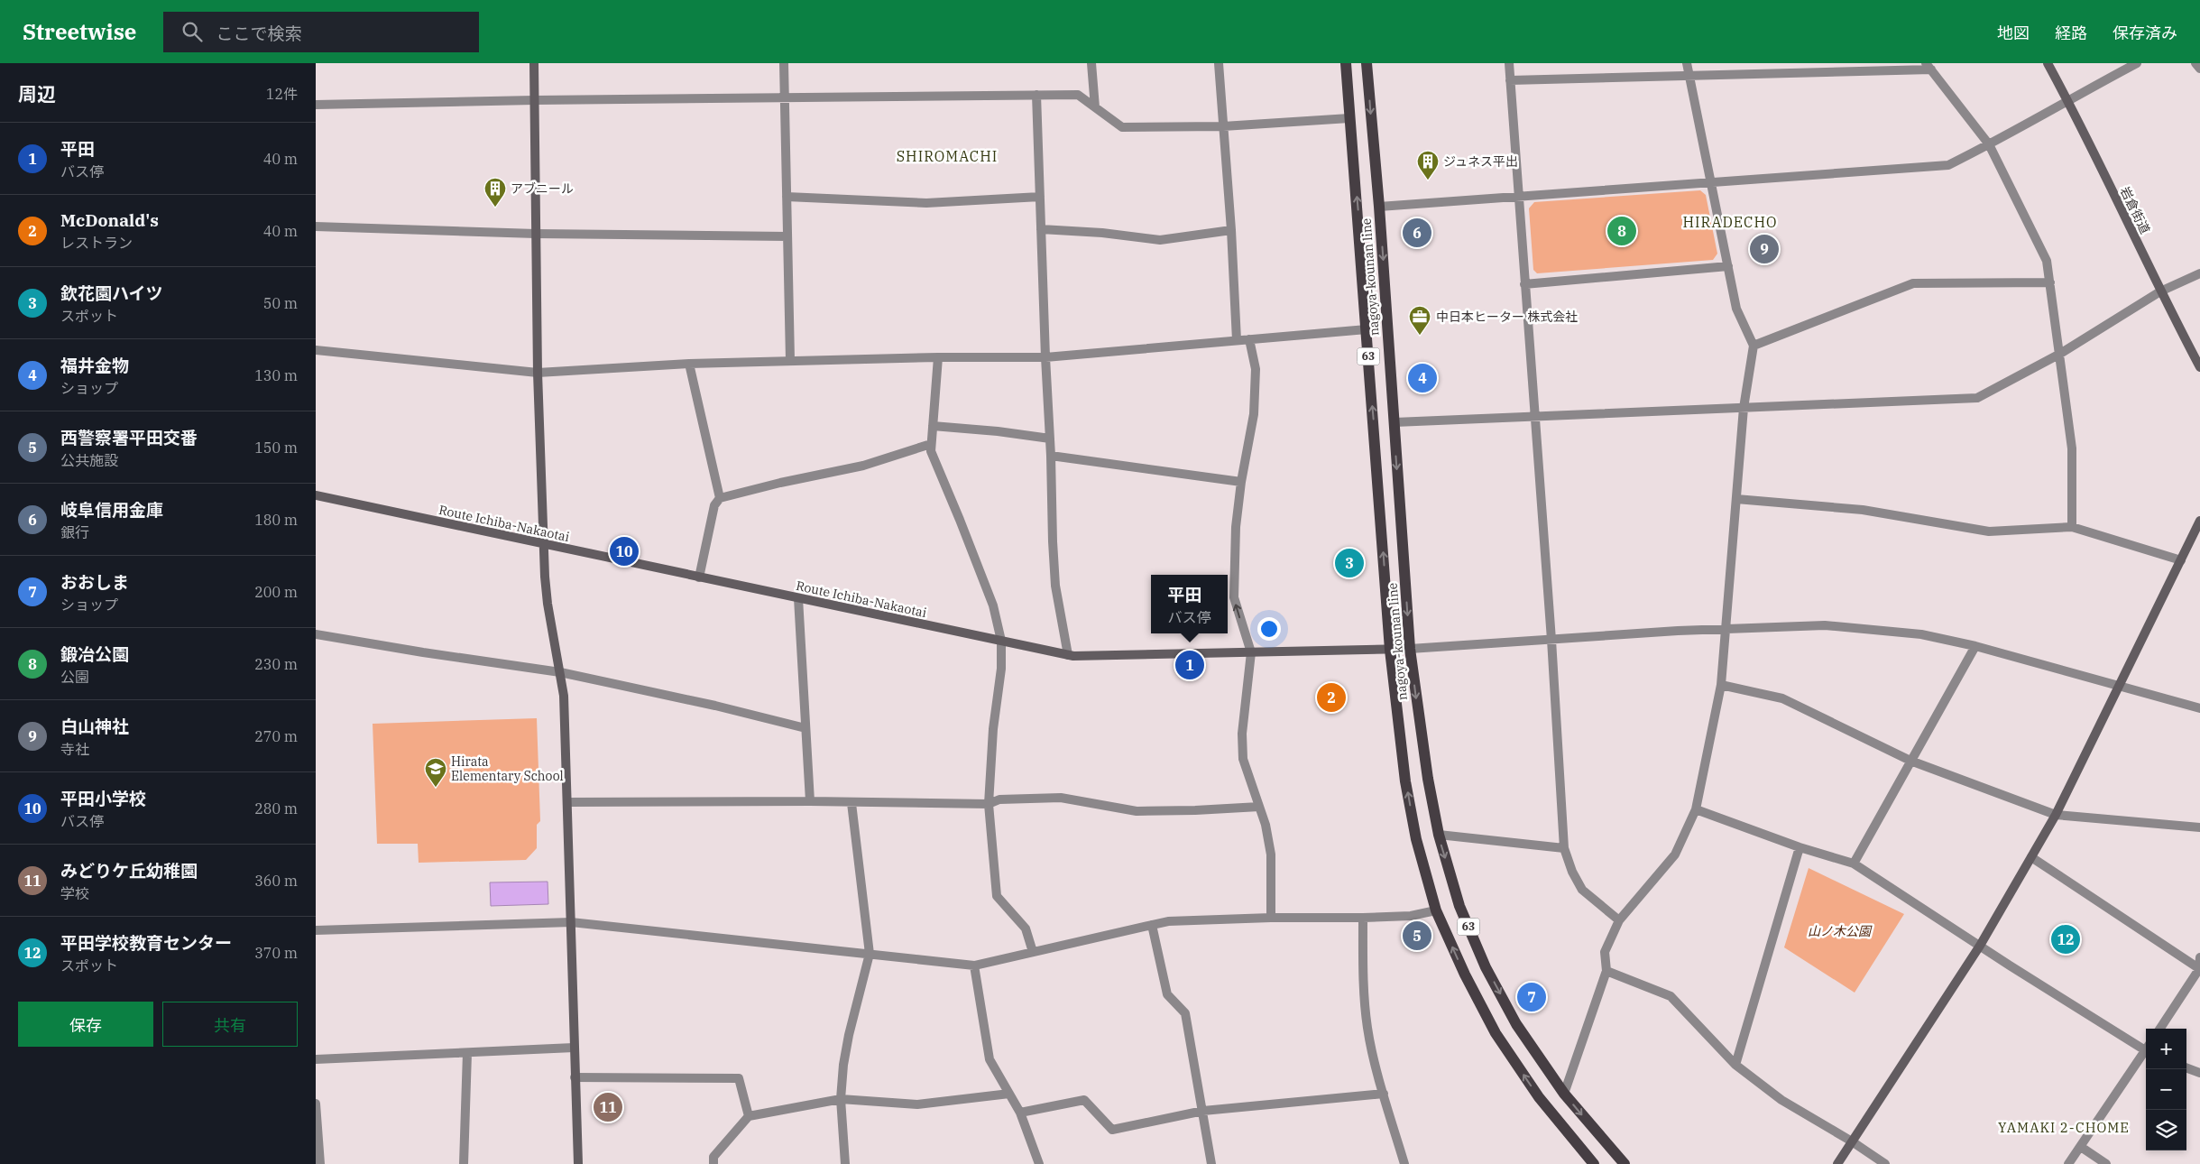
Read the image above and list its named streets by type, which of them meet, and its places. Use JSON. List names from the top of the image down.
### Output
{
  "streets": {
    "main road": ["nagoya-kounan line", "63"],
    "street": ["岩倉街道", "Route Ichiba-Nakaotai"]
  },
  "crossings": [
    ["nagoya-kounan line", "Route Ichiba-Nakaotai"]
  ],
  "districts": ["SHIROMACHI", "HIRADECHO", "YAMAKI 2-CHOME"],
  "parks": ["山ノ木公園"],
  "places": {
    "building": ["ジュネス平出", "アブニール"],
    "office": ["中日本ヒーター 株式会社"],
    "school or university": ["Hirata Elementary School"]
  },
  "page": {
    "header": "Streetwise",
    "search": "ここで検索",
    "nav": ["地図", "経路", "保存済み"],
    "heading": ["周辺", "12件"],
    "list": [
      {
        "mark": "1",
        "name": "平田",
        "note": "バス停",
        "value": "40 m"
      },
      {
        "mark": "2",
        "name": "McDonald's",
        "note": "レストラン",
        "value": "40 m"
      },
      {
        "mark": "3",
        "name": "欽花園ハイツ",
        "note": "スポット",
        "value": "50 m"
      },
      {
        "mark": "4",
        "name": "福井金物",
        "note": "ショップ",
        "value": "130 m"
      },
      {
        "mark": "5",
        "name": "西警察署平田交番",
        "note": "公共施設",
        "value": "150 m"
      },
      {
        "mark": "6",
        "name": "岐阜信用金庫",
        "note": "銀行",
        "value": "180 m"
      },
      {
        "mark": "7",
        "name": "おおしま",
        "note": "ショップ",
        "value": "200 m"
      },
      {
        "mark": "8",
        "name": "鍛冶公園",
        "note": "公園",
        "value": "230 m"
      },
      {
        "mark": "9",
        "name": "白山神社",
        "note": "寺社",
        "value": "270 m"
      },
      {
        "mark": "10",
        "name": "平田小学校",
        "note": "バス停",
        "value": "280 m"
      },
      {
        "mark": "11",
        "name": "みどりケ丘幼稚園",
        "note": "学校",
        "value": "360 m"
      },
      {
        "mark": "12",
        "name": "平田学校教育センター",
        "note": "スポット",
        "value": "370 m"
      }
    ],
    "pins": [
      "8",
      "6",
      "9",
      "4",
      "10",
      "3",
      "1",
      "2",
      "5",
      "12",
      "7",
      "11"
    ],
    "popup": ["平田", "バス停"],
    "buttons": ["保存", "共有"],
    "map_buttons": ["+", "−"]
  }
}
